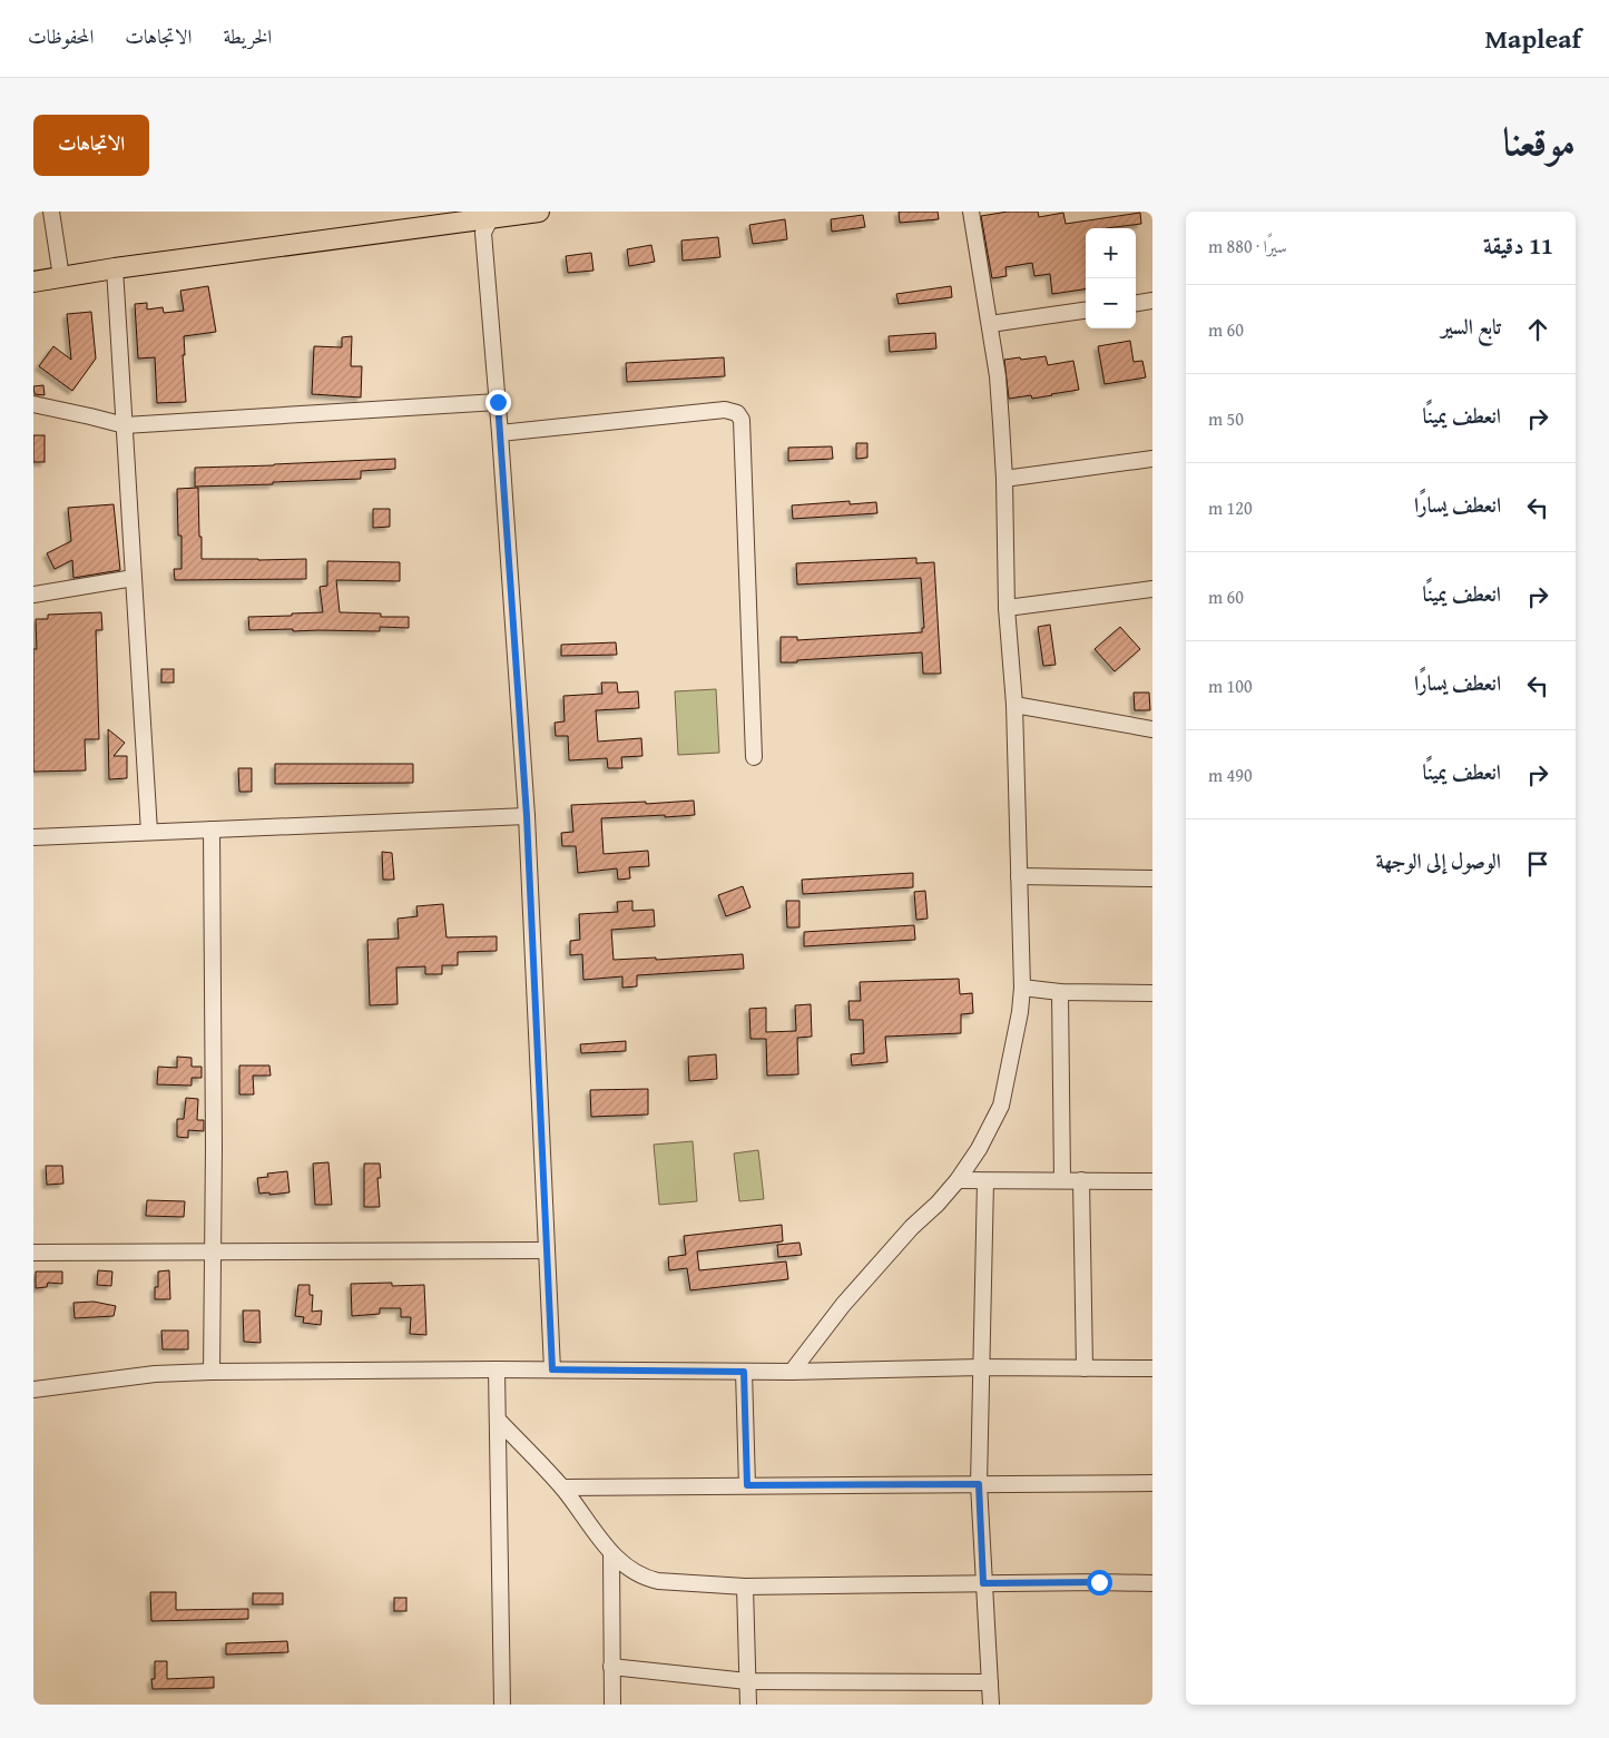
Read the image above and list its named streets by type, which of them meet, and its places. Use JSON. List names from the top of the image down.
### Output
{
  "page": {
    "header": "Mapleaf",
    "nav": ["الخريطة", "الاتجاهات", "المحفوظات"],
    "title": "موقعنا",
    "buttons": "الاتجاهات",
    "heading": ["11 دقيقة", "سيرًا · 880 m"],
    "map_buttons": ["+", "−"],
    "list": [
      ["تابع السير", "60 m"],
      ["انعطف يمينًا", "50 m"],
      ["انعطف يسارًا", "120 m"],
      ["انعطف يمينًا", "60 m"],
      ["انعطف يسارًا", "100 m"],
      ["انعطف يمينًا", "490 m"],
      "الوصول إلى الوجهة"
    ]
  }
}
